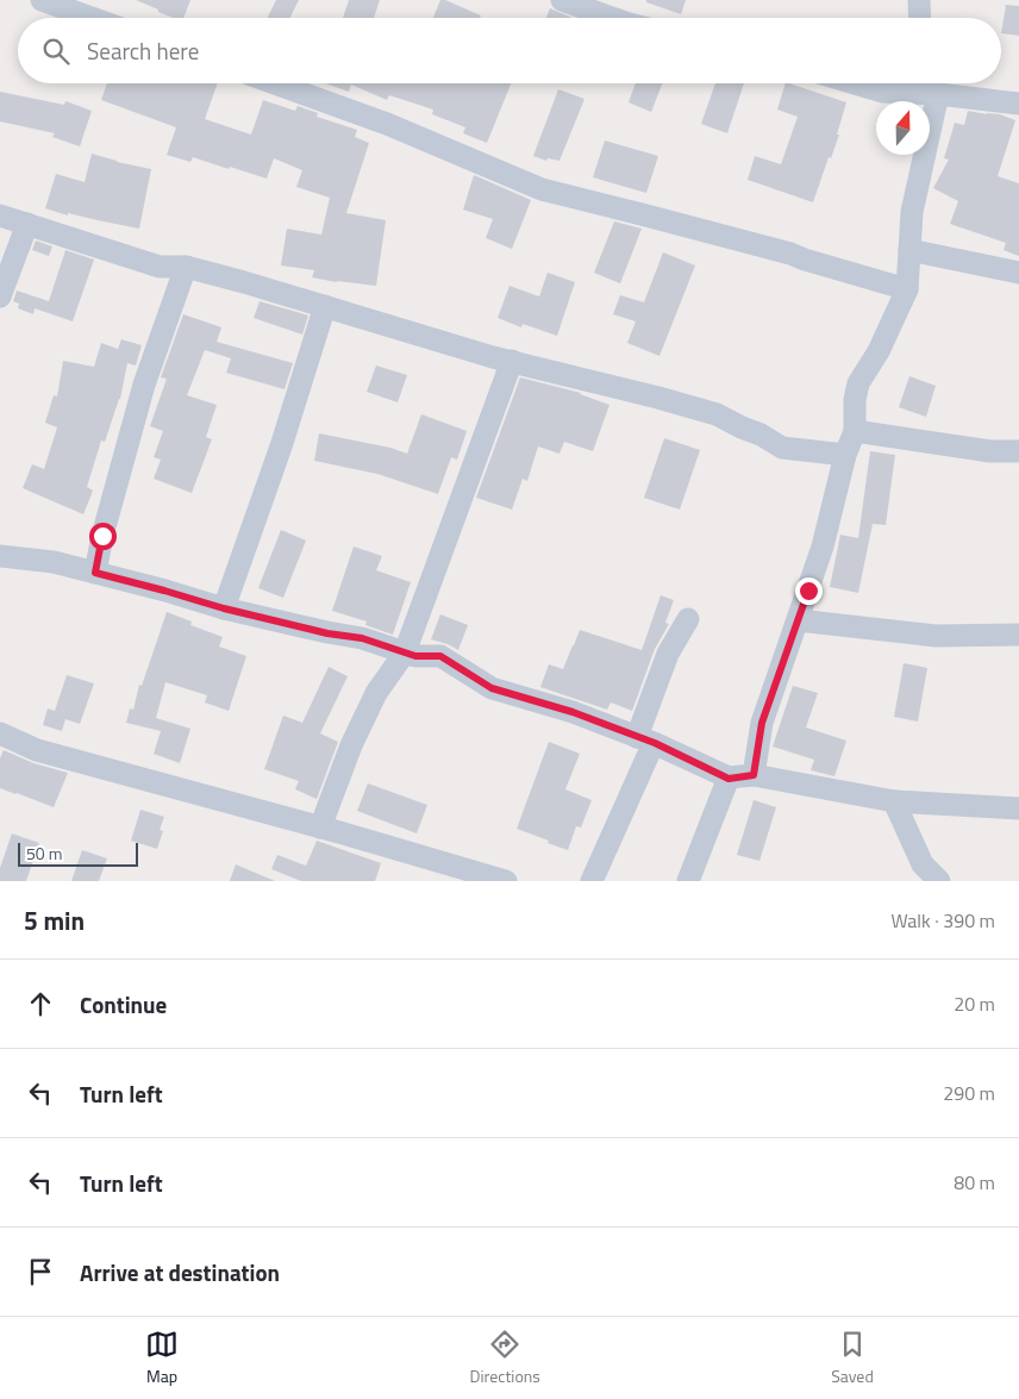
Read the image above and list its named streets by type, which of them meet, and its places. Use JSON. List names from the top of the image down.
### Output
{
  "scale_bar": "50 m",
  "north": "top",
  "page": {
    "search": "Search here",
    "scale": "50 m",
    "heading": ["5 min", "Walk · 390 m"],
    "list": [
      ["Continue", "20 m"],
      ["Turn left", "290 m"],
      ["Turn left", "80 m"],
      "Arrive at destination"
    ],
    "nav": ["Map", "Directions", "Saved"]
  }
}
